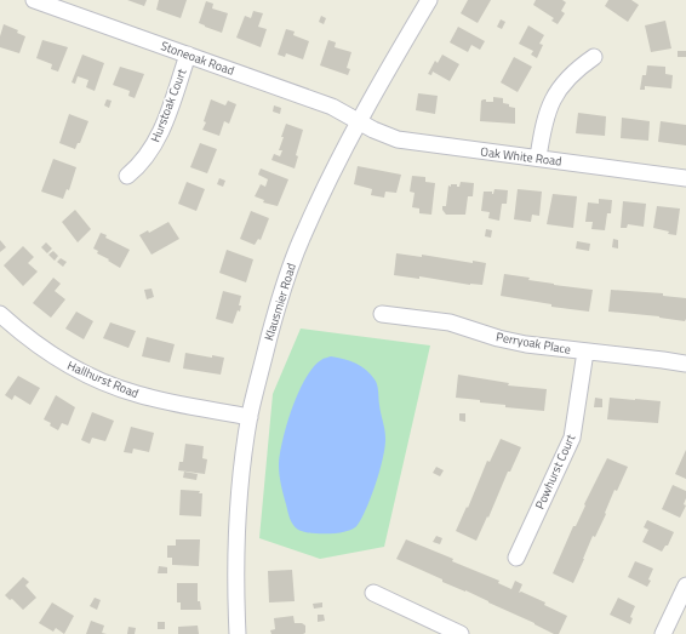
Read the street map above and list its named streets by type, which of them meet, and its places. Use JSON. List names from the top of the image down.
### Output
{
  "streets": {
    "street": [
      "Stoneoak Road",
      "Hurstoak Court",
      "Oak White Road",
      "Klausmier Road",
      "Perryoak Place",
      "Hallhurst Road",
      "Powhurst Court"
    ]
  },
  "crossings": [
    ["Stoneoak Road", "Hurstoak Court"],
    ["Stoneoak Road", "Oak White Road"],
    ["Stoneoak Road", "Klausmier Road"],
    ["Oak White Road", "Klausmier Road"],
    ["Klausmier Road", "Hallhurst Road"],
    ["Perryoak Place", "Powhurst Court"]
  ]
}
